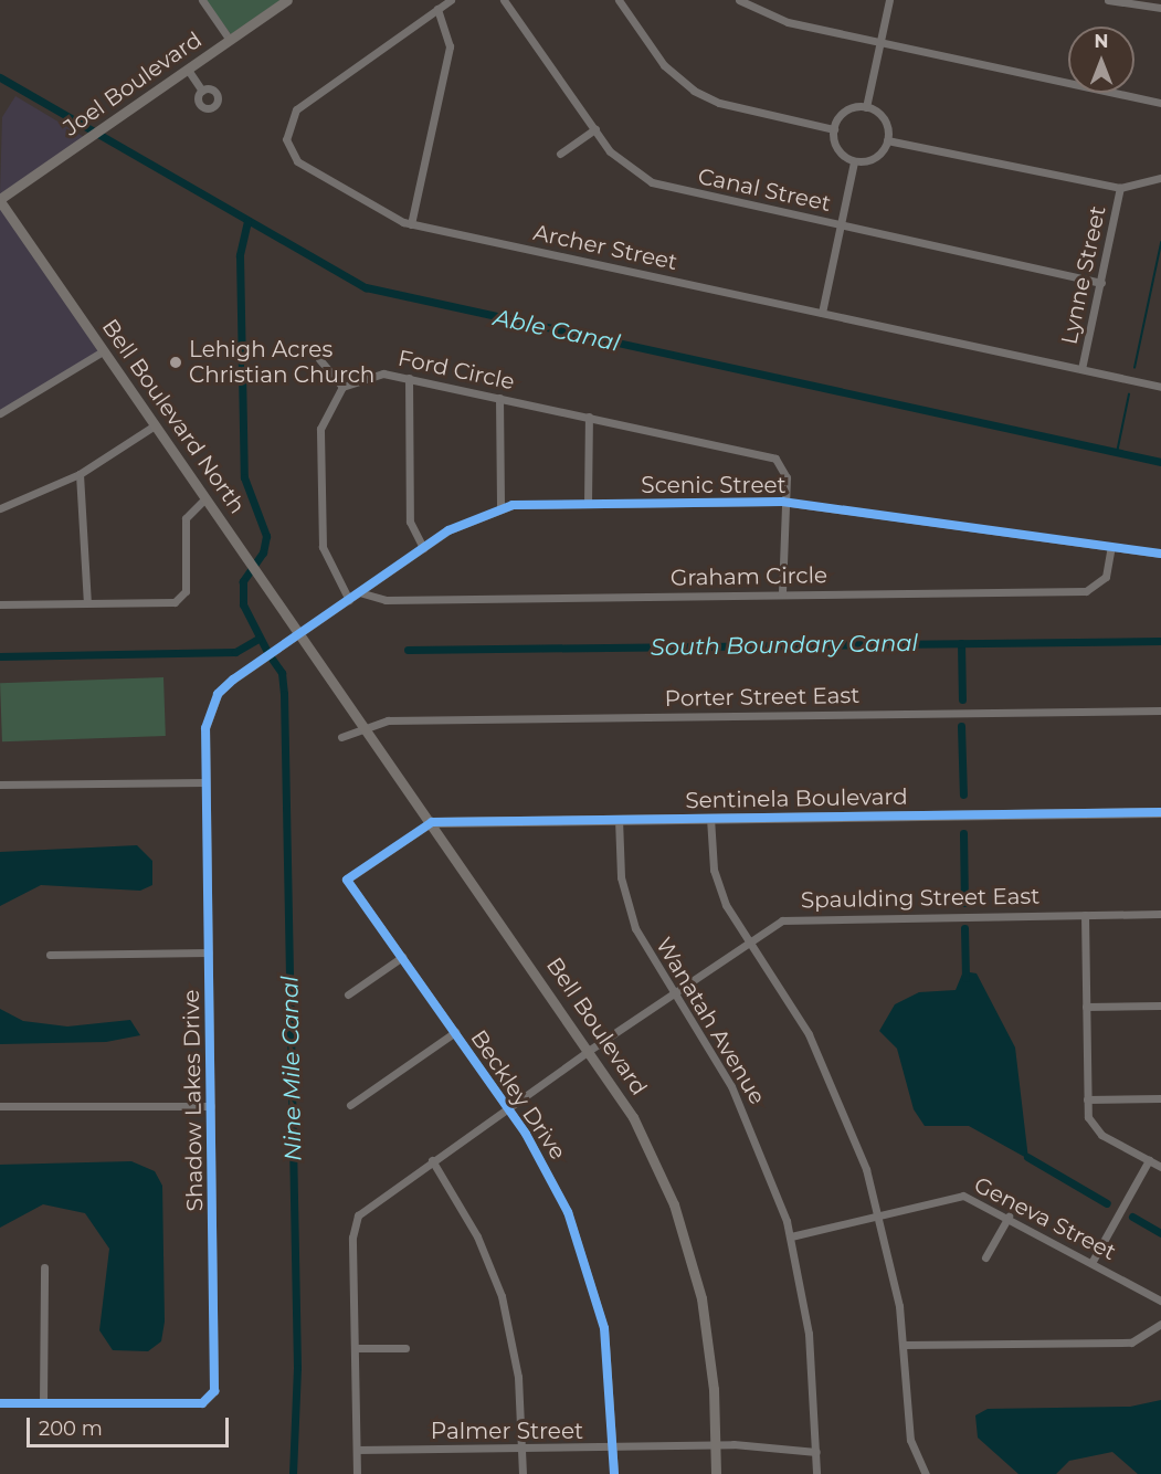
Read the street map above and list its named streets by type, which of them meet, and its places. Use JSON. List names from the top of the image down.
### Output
{
  "streets": {
    "street": [
      "Joel Boulevard",
      "Canal Street",
      "Archer Street",
      "Lynne Street",
      "Ford Circle",
      "Bell Boulevard North",
      "Scenic Street",
      "Graham Circle",
      "Porter Street East",
      "Sentinela Boulevard",
      "Spaulding Street East",
      "Wanatah Avenue",
      "Bell Boulevard",
      "Beckley Drive",
      "Shadow Lakes Drive",
      "Geneva Street",
      "Palmer Street"
    ]
  },
  "crossings": [
    ["Joel Boulevard", "Bell Boulevard North"],
    ["Canal Street", "Lynne Street"],
    ["Archer Street", "Lynne Street"],
    ["Ford Circle", "Scenic Street"],
    ["Bell Boulevard North", "Scenic Street"],
    ["Bell Boulevard North", "Bell Boulevard"],
    ["Bell Boulevard North", "Shadow Lakes Drive"],
    ["Scenic Street", "Graham Circle"],
    ["Scenic Street", "Shadow Lakes Drive"],
    ["Porter Street East", "Bell Boulevard"],
    ["Sentinela Boulevard", "Wanatah Avenue"],
    ["Sentinela Boulevard", "Bell Boulevard"],
    ["Sentinela Boulevard", "Beckley Drive"],
    ["Spaulding Street East", "Wanatah Avenue"],
    ["Spaulding Street East", "Bell Boulevard"],
    ["Spaulding Street East", "Beckley Drive"],
    ["Spaulding Street East", "Palmer Street"],
    ["Wanatah Avenue", "Geneva Street"],
    ["Wanatah Avenue", "Palmer Street"],
    ["Bell Boulevard", "Beckley Drive"],
    ["Bell Boulevard", "Palmer Street"],
    ["Beckley Drive", "Palmer Street"]
  ],
  "water": ["Able Canal", "South Boundary Canal", "Nine Mile Canal"],
  "places": ["Lehigh Acres Christian Church"],
  "scale_bar": "200 m",
  "north": "top"
}
